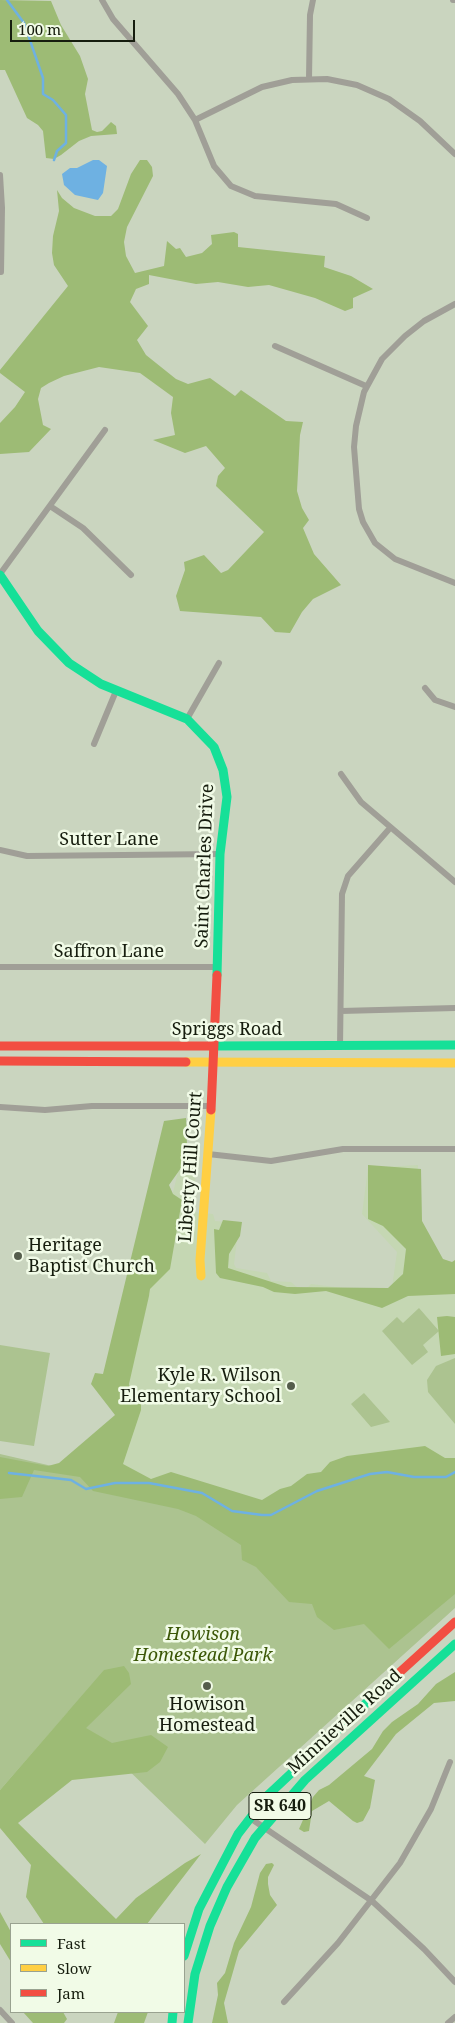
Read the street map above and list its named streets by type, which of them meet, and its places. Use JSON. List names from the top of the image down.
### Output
{
  "streets": {
    "main road": [
      "Saint Charles Drive",
      "Spriggs Road",
      "Liberty Hill Court",
      "Minnieville Road",
      "SR 640"
    ],
    "street": ["Sutter Lane", "Saffron Lane"]
  },
  "crossings": [
    ["Sutter Lane", "Saint Charles Drive"],
    ["Saint Charles Drive", "Saffron Lane"],
    ["Saint Charles Drive", "Spriggs Road"],
    ["Saint Charles Drive", "Liberty Hill Court"],
    ["Spriggs Road", "Liberty Hill Court"]
  ],
  "parks": ["Howison Homestead Park"],
  "places": ["Heritage Baptist Church", "Kyle R. Wilson Elementary School", "Howison Homestead"],
  "legend": ["Fast", "Slow", "Jam"],
  "scale_bar": "100 m"
}
